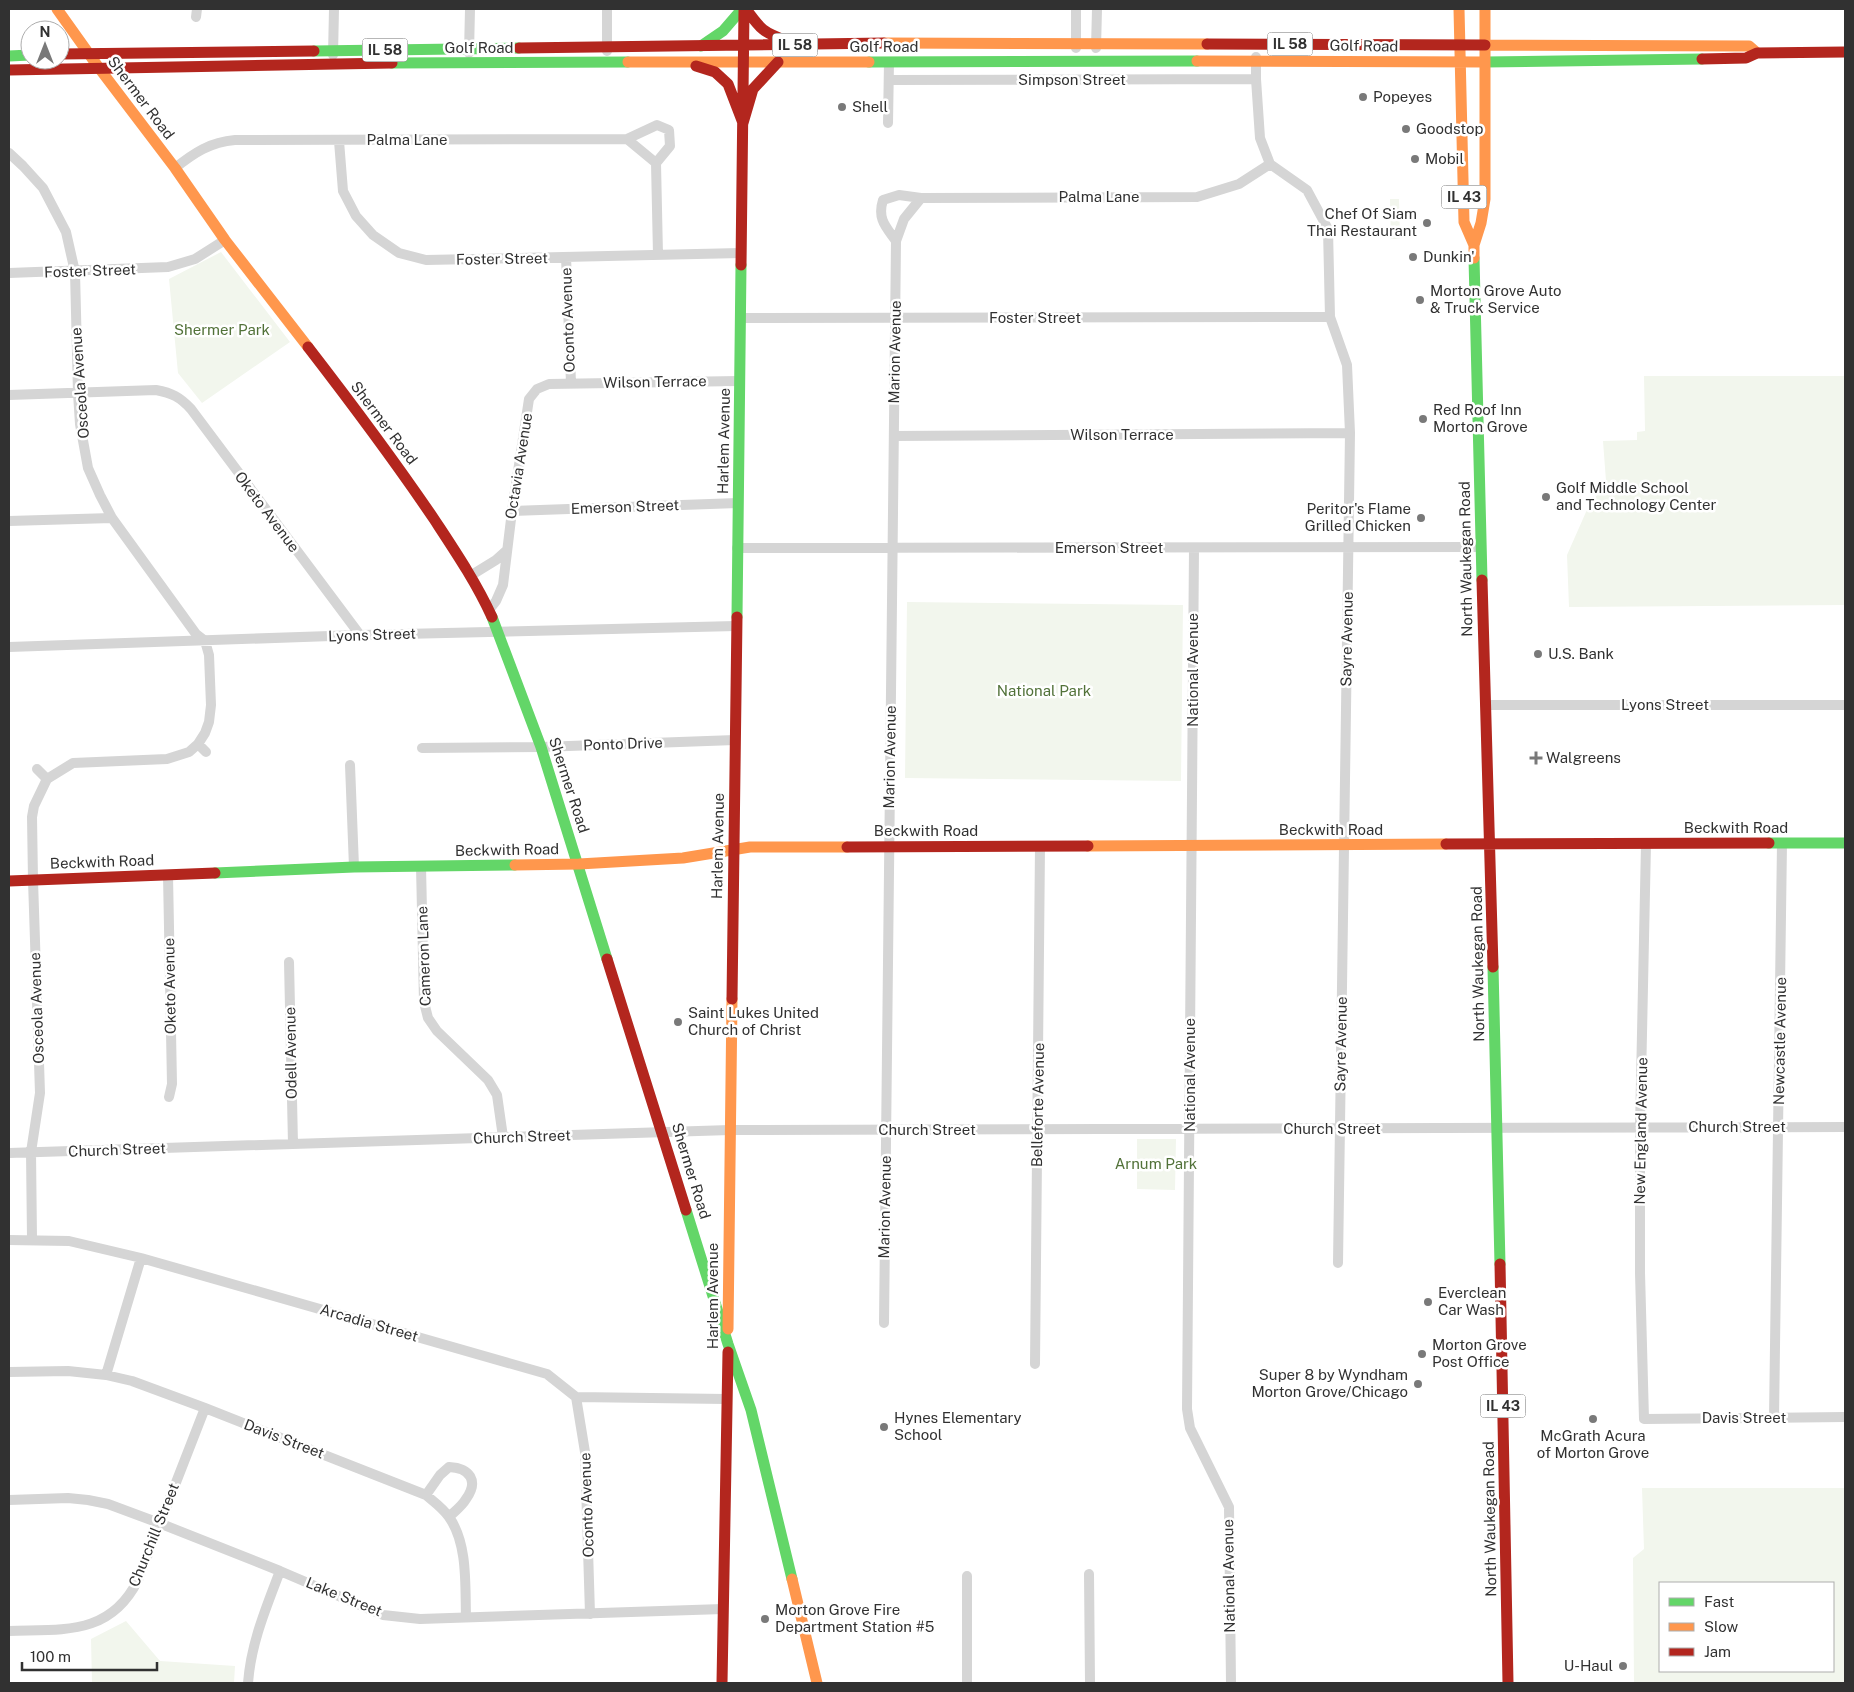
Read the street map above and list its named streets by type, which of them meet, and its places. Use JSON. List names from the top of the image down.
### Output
{
  "streets": {
    "main road": [
      "IL 58",
      "Golf Road",
      "Shermer Road",
      "IL 43",
      "Harlem Avenue",
      "North Waukegan Road",
      "Beckwith Road"
    ],
    "street": [
      "Simpson Street",
      "Palma Lane",
      "Foster Street",
      "Oconto Avenue",
      "Marion Avenue",
      "Wilson Terrace",
      "Osceola Avenue",
      "Octavia Avenue",
      "Emerson Street",
      "Oketo Avenue",
      "Lyons Street",
      "Sayre Avenue",
      "National Avenue",
      "Ponto Drive",
      "Cameron Lane",
      "Newcastle Avenue",
      "Odell Avenue",
      "Belleforte Avenue",
      "Church Street",
      "New England Avenue",
      "Arcadia Street",
      "Davis Street",
      "Churchill Street",
      "Lake Street"
    ]
  },
  "crossings": [
    ["Golf Road", "Shermer Road"],
    ["Golf Road", "IL 43"],
    ["Golf Road", "Harlem Avenue"],
    ["Golf Road", "North Waukegan Road"],
    ["Shermer Road", "Palma Lane"],
    ["Shermer Road", "Foster Street"],
    ["Shermer Road", "Harlem Avenue"],
    ["Shermer Road", "Octavia Avenue"],
    ["Shermer Road", "Lyons Street"],
    ["Shermer Road", "Ponto Drive"],
    ["Shermer Road", "Beckwith Road"],
    ["Shermer Road", "Church Street"],
    ["Palma Lane", "Foster Street"],
    ["Palma Lane", "Marion Avenue"],
    ["Palma Lane", "Sayre Avenue"],
    ["IL 43", "North Waukegan Road"],
    ["Foster Street", "Oconto Avenue"],
    ["Foster Street", "Marion Avenue"],
    ["Foster Street", "Osceola Avenue"],
    ["Foster Street", "Harlem Avenue"],
    ["Foster Street", "Sayre Avenue"],
    ["Oconto Avenue", "Wilson Terrace"],
    ["Oconto Avenue", "Octavia Avenue"],
    ["Oconto Avenue", "Arcadia Street"],
    ["Oconto Avenue", "Lake Street"],
    ["Marion Avenue", "Wilson Terrace"],
    ["Marion Avenue", "Emerson Street"],
    ["Marion Avenue", "Beckwith Road"],
    ["Marion Avenue", "Church Street"],
    ["Wilson Terrace", "Harlem Avenue"],
    ["Wilson Terrace", "Octavia Avenue"],
    ["Wilson Terrace", "Sayre Avenue"],
    ["Osceola Avenue", "Oketo Avenue"],
    ["Osceola Avenue", "Lyons Street"],
    ["Osceola Avenue", "Beckwith Road"],
    ["Osceola Avenue", "Church Street"],
    ["Osceola Avenue", "Arcadia Street"],
    ["Harlem Avenue", "Emerson Street"],
    ["Harlem Avenue", "Lyons Street"],
    ["Harlem Avenue", "Ponto Drive"],
    ["Harlem Avenue", "Beckwith Road"],
    ["Harlem Avenue", "Church Street"],
    ["Harlem Avenue", "Lake Street"],
    ["Octavia Avenue", "Emerson Street"],
    ["Emerson Street", "North Waukegan Road"],
    ["Emerson Street", "Sayre Avenue"],
    ["Emerson Street", "National Avenue"],
    ["Oketo Avenue", "Lyons Street"],
    ["Oketo Avenue", "Beckwith Road"],
    ["North Waukegan Road", "Lyons Street"],
    ["North Waukegan Road", "Beckwith Road"],
    ["North Waukegan Road", "Church Street"],
    ["Sayre Avenue", "Beckwith Road"],
    ["Sayre Avenue", "Church Street"],
    ["National Avenue", "Beckwith Road"],
    ["National Avenue", "Church Street"],
    ["Beckwith Road", "Cameron Lane"],
    ["Beckwith Road", "Newcastle Avenue"],
    ["Beckwith Road", "Belleforte Avenue"],
    ["Beckwith Road", "New England Avenue"],
    ["Cameron Lane", "Church Street"],
    ["Newcastle Avenue", "Church Street"],
    ["Newcastle Avenue", "Davis Street"],
    ["Odell Avenue", "Church Street"],
    ["Belleforte Avenue", "Church Street"],
    ["Church Street", "New England Avenue"],
    ["New England Avenue", "Davis Street"],
    ["Davis Street", "Churchill Street"],
    ["Davis Street", "Lake Street"],
    ["Churchill Street", "Lake Street"]
  ],
  "parks": ["Shermer Park", "National Park", "Arnum Park"],
  "places": {
    "other": [
      "Popeyes",
      "Shell",
      "Goodstop",
      "Mobil",
      "Chef Of Siam Thai Restaurant",
      "Dunkin'",
      "Morton Grove Auto & Truck Service",
      "Red Roof Inn Morton Grove",
      "Golf Middle School and Technology Center",
      "Peritor's Flame Grilled Chicken",
      "U.S. Bank",
      "Saint Lukes United Church of Christ",
      "Everclean Car Wash",
      "Morton Grove Post Office",
      "Super 8 by Wyndham Morton Grove/Chicago",
      "McGrath Acura of Morton Grove",
      "Hynes Elementary School",
      "Morton Grove Fire Department Station #5",
      "U-Haul"
    ],
    "health": ["Walgreens"]
  },
  "legend": ["Fast", "Slow", "Jam"],
  "scale_bar": "100 m",
  "north": "top"
}
